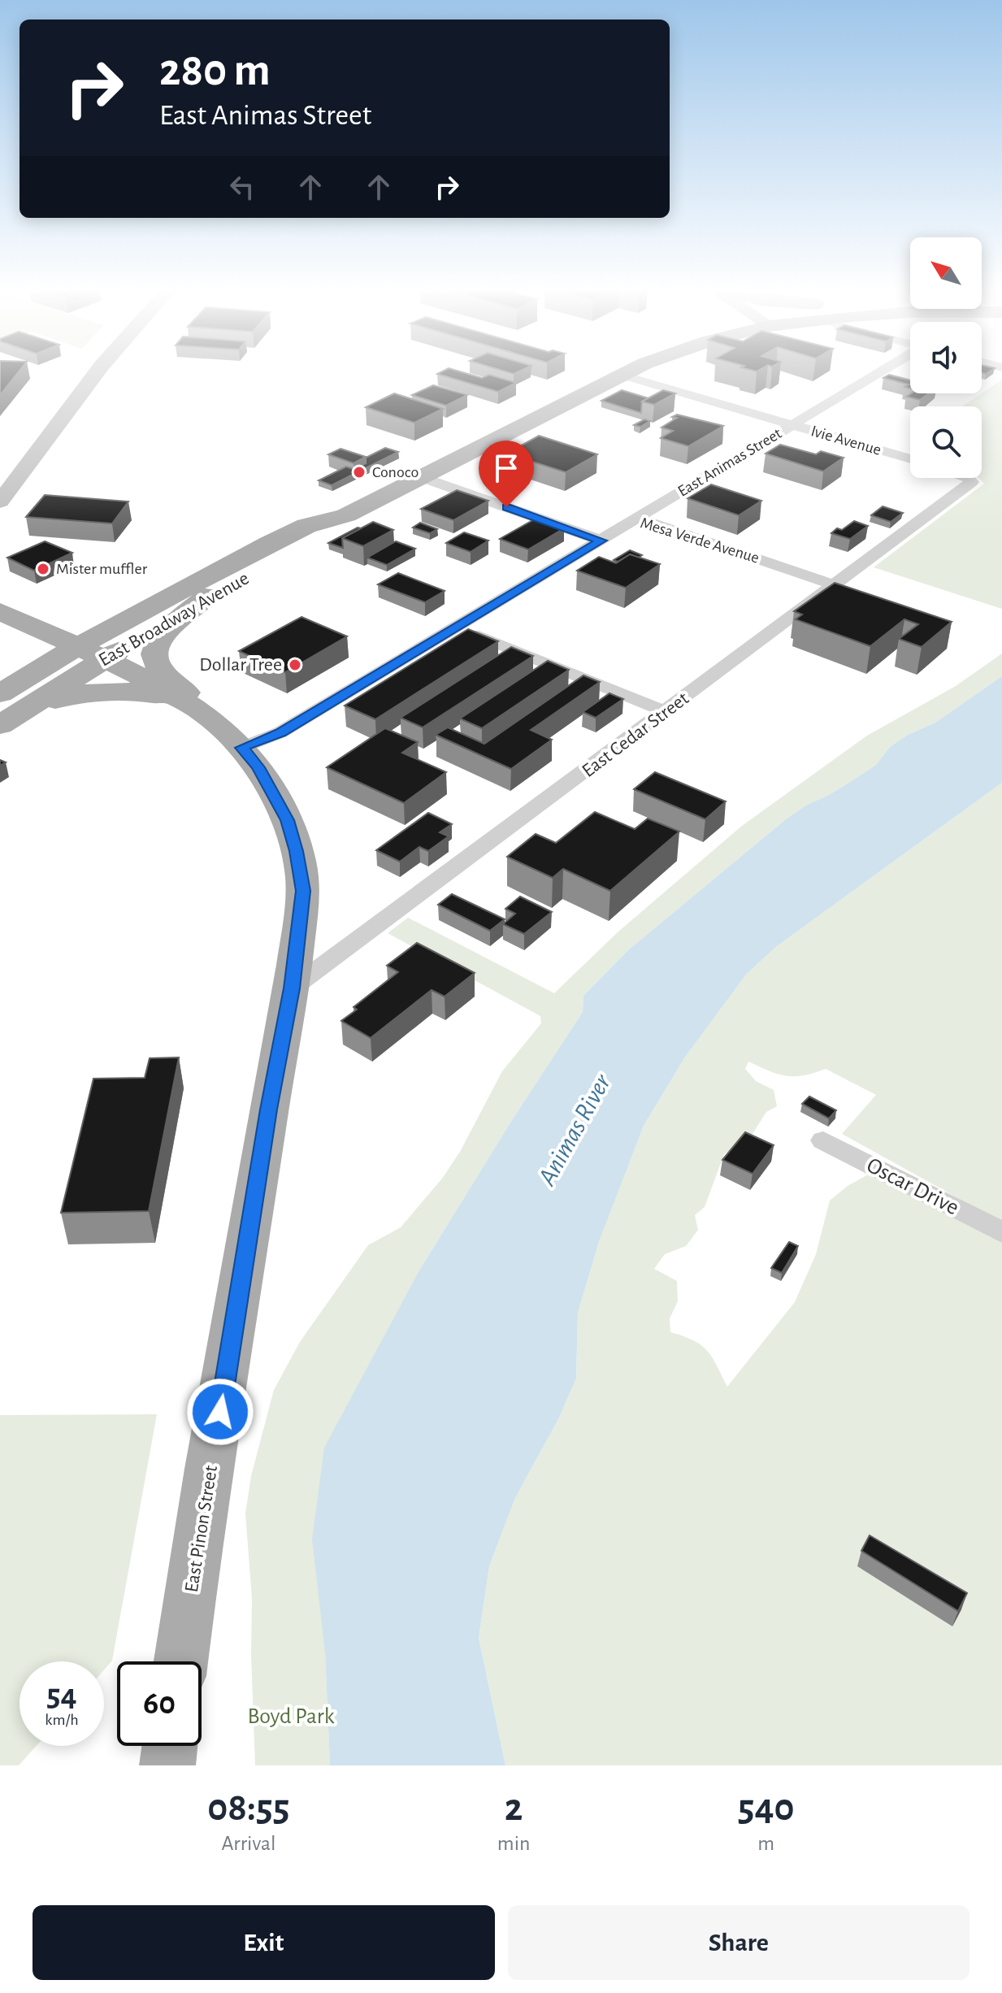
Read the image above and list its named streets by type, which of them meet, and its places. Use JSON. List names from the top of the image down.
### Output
{
  "streets": {
    "main road": ["East Broadway Avenue", "East Pinon Street"],
    "street": [
      "Ivie Avenue",
      "East Animas Street",
      "Mesa Verde Avenue",
      "East Cedar Street",
      "Oscar Drive"
    ]
  },
  "crossings": [
    ["Ivie Avenue", "East Animas Street"],
    ["Ivie Avenue", "East Broadway Avenue"],
    ["East Animas Street", "Mesa Verde Avenue"],
    ["Mesa Verde Avenue", "East Cedar Street"],
    ["East Broadway Avenue", "East Pinon Street"],
    ["East Cedar Street", "East Pinon Street"]
  ],
  "water": ["Animas River"],
  "parks": ["Boyd Park"],
  "places": ["Conoco", "Mister muffler", "Dollar Tree"],
  "north": "top left",
  "page": {
    "turn": ["280 m", "East Animas Street"],
    "speed": "54 km/h",
    "limit": "60",
    "eta": [
      "08:55",
      "Arrival",
      "2",
      "min",
      "540",
      "m"
    ],
    "buttons": ["Exit", "Share"]
  }
}
